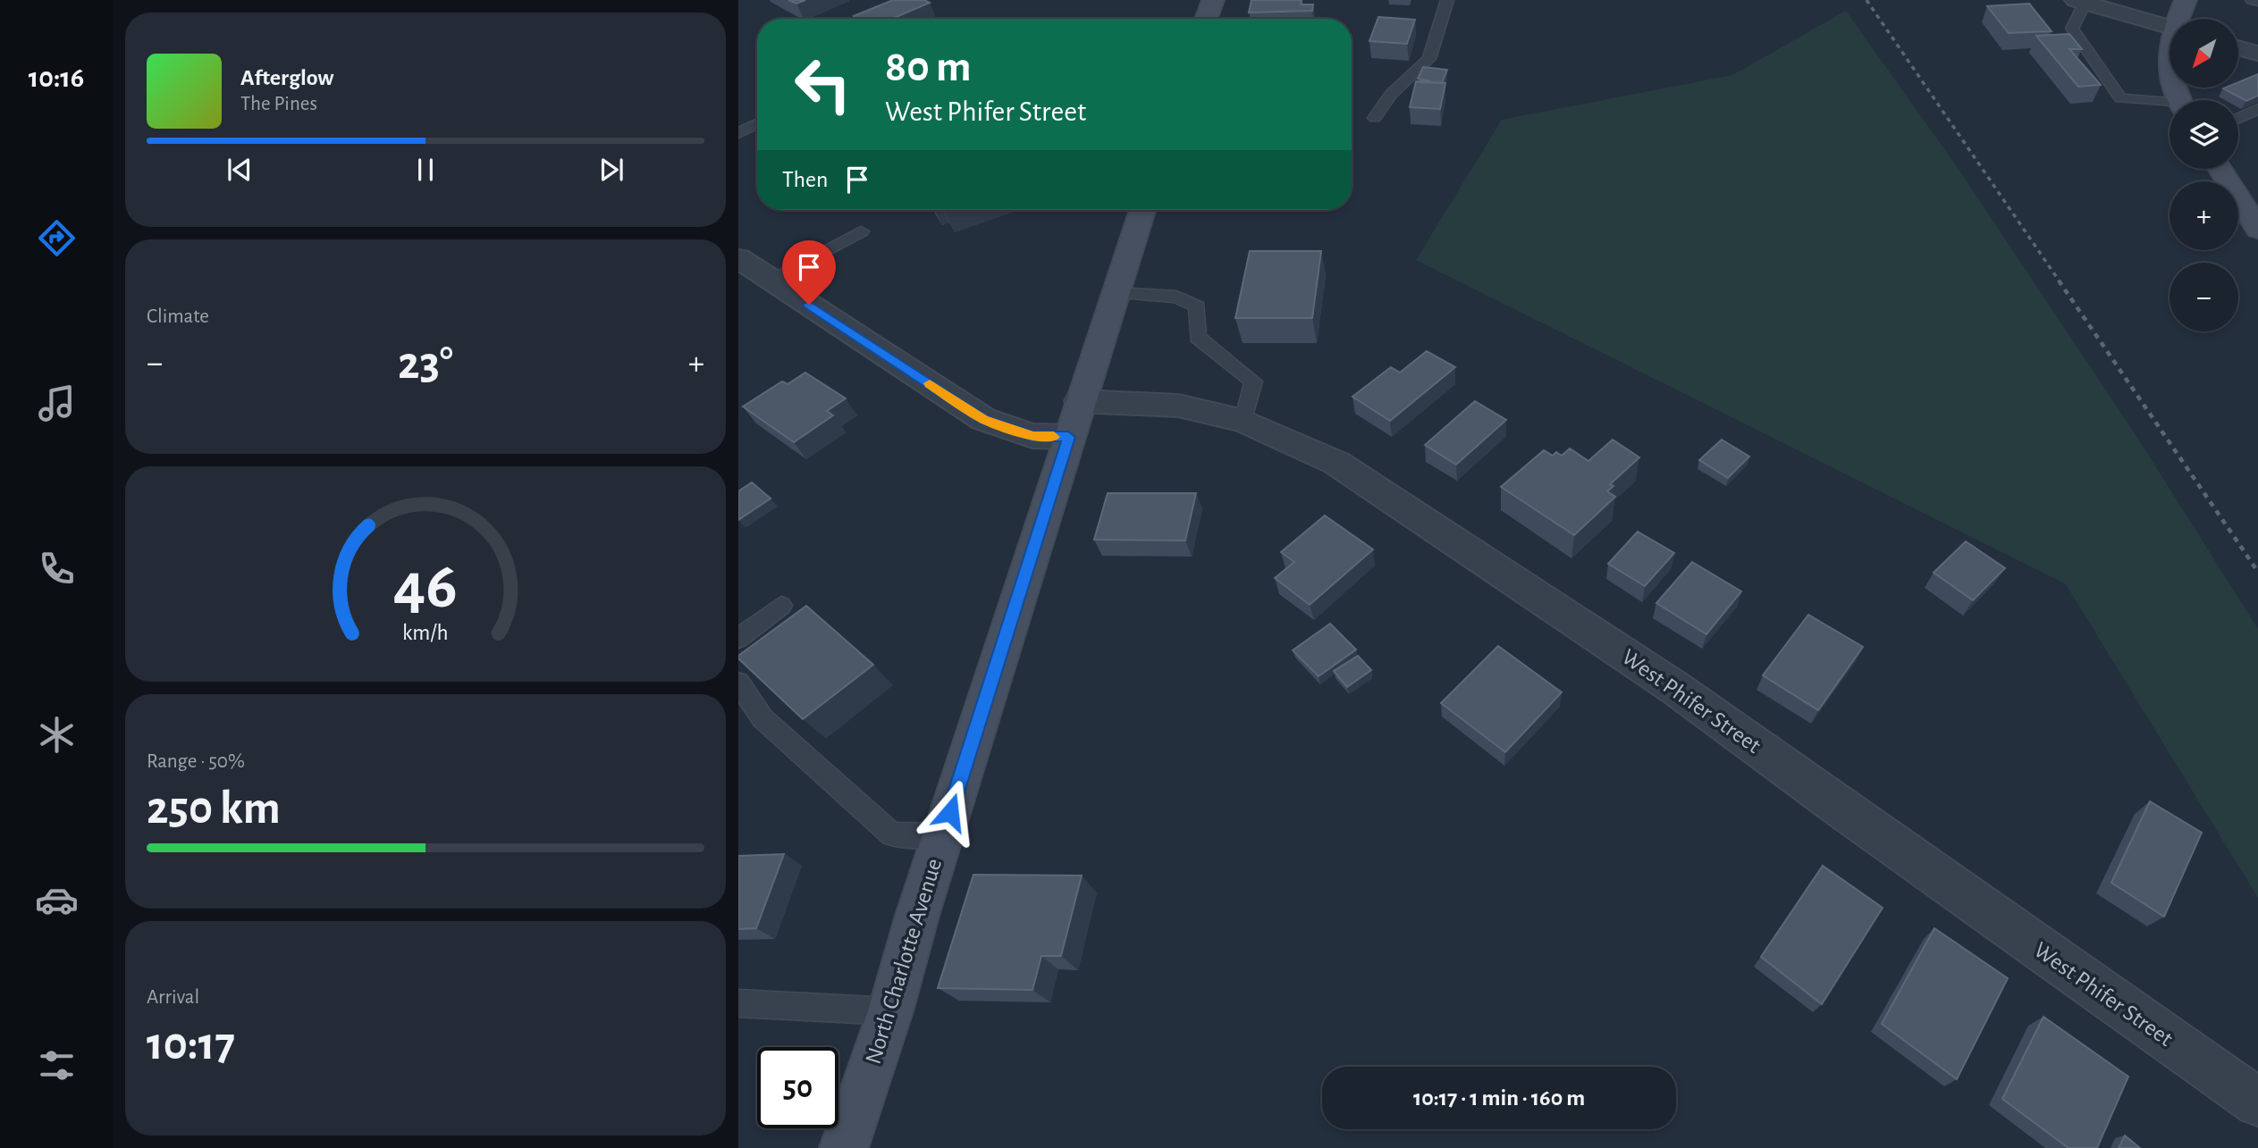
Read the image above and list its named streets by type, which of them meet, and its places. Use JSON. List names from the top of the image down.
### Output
{
  "streets": {
    "main road": ["North Charlotte Avenue"],
    "street": ["West Phifer Street"]
  },
  "crossings": [
    ["West Phifer Street", "North Charlotte Avenue"]
  ],
  "north": "bottom left",
  "page": {
    "tabs": "10:16",
    "map_buttons": ["+", "−"],
    "turn": ["80 m", "West Phifer Street"],
    "song": ["Afterglow", "The Pines"],
    "then": "Then",
    "tile": [
      "Climate",
      ["Range · 50%", "250 km"],
      ["Arrival", "10:17"]
    ],
    "heat": ["−", "23°", "+"],
    "limit": "50",
    "trip": "10:17 · 1 min · 160 m",
    "gauge": ["46", "km/h"]
  }
}
